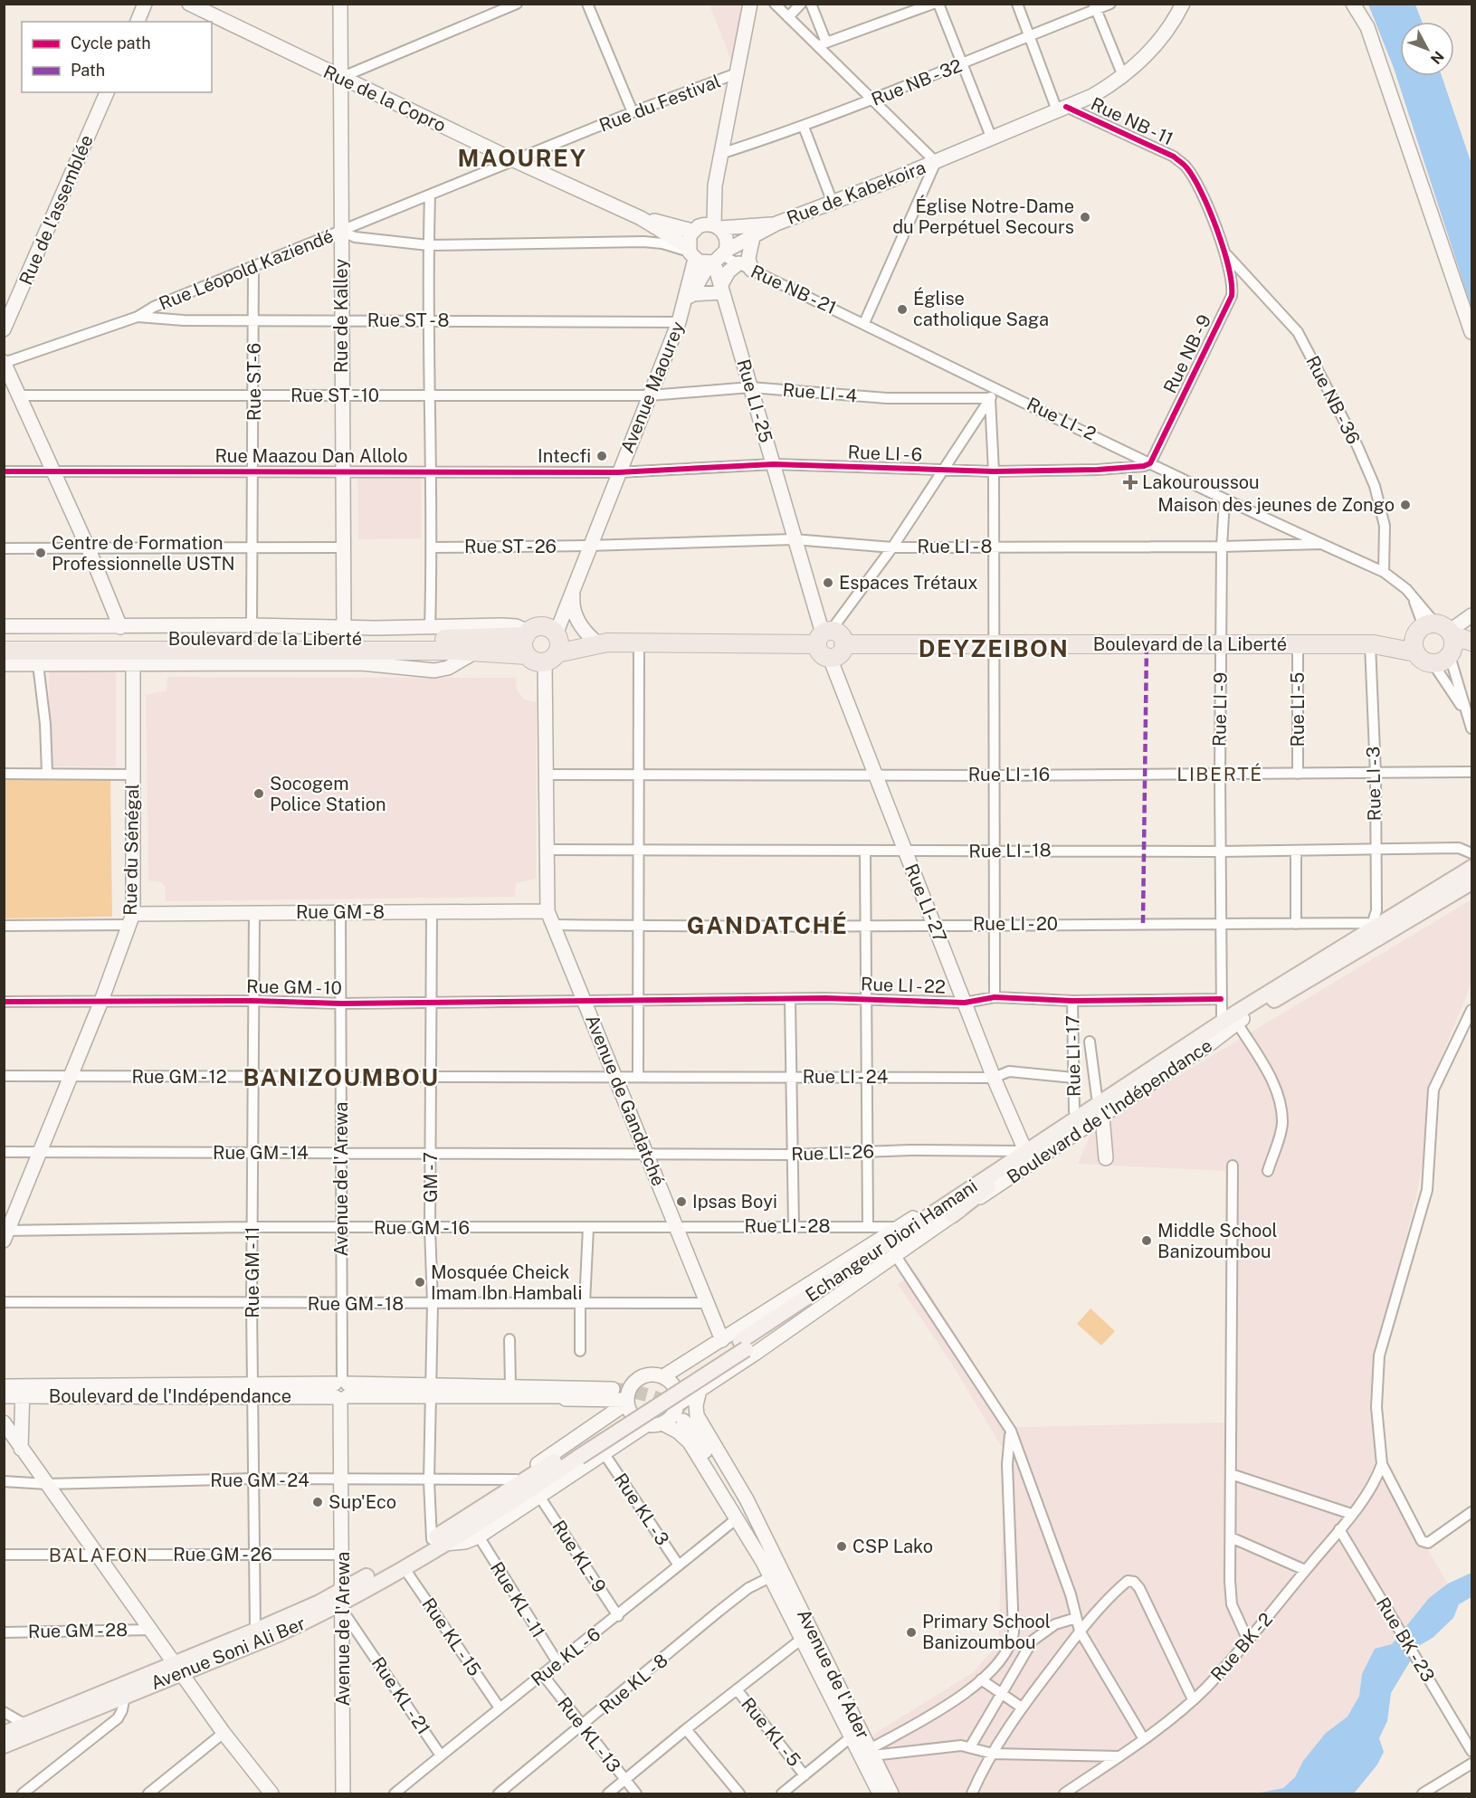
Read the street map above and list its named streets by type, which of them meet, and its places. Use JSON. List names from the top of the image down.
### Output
{
  "streets": {
    "highway": ["Boulevard de la Liberté"],
    "main road": ["Boulevard de l'Indépendance", "Echangeur Diori Hamani", "Avenue Soni Ali Ber"],
    "street": [
      "Rue NB - 32",
      "Rue de la Copro",
      "Rue du Festival",
      "Rue NB - 11",
      "Rue de Kabekoira",
      "Rue de l'assemblée",
      "Rue Léopold Kaziendé",
      "Rue NB - 21",
      "Rue de Kalley",
      "Rue ST - 8",
      "Rue NB - 9",
      "Rue ST- 6",
      "Avenue Maourey",
      "Rue LI - 4",
      "Rue ST - 10",
      "Rue NB - 36",
      "Rue LI - 25",
      "Rue LI - 2",
      "Rue LI - 6",
      "Rue Maazou Dan Allolo",
      "Rue ST - 26",
      "Rue LI - 8",
      "Rue LI - 9",
      "Rue LI - 5",
      "Rue LI - 16",
      "Rue LI - 3",
      "Rue du Sénégal",
      "Rue LI - 18",
      "Rue LI- 27",
      "Rue GM - 8",
      "Rue LI - 20",
      "Rue LI - 22",
      "Rue GM - 10",
      "Rue LI - 17",
      "Rue GM - 12",
      "Rue LI - 24",
      "Avenue de Gandatché",
      "Rue GM - 14",
      "Rue LI- 26",
      "GM - 7",
      "Avenue de l'Arewa",
      "Rue LI - 28",
      "Rue GM - 16",
      "Rue GM - 11",
      "Rue GM - 18",
      "Rue GM - 24",
      "Rue KL - 3",
      "Rue GM - 26",
      "Rue KL - 9",
      "Rue KL - 11",
      "Rue GM - 28",
      "Rue KL - 15",
      "Rue BK - 23",
      "Rue BK - 2",
      "Rue KL - 6",
      "Avenue de l'Ader",
      "Rue KL - 8",
      "Rue KL - 21",
      "Rue KL - 5",
      "Rue KL - 13"
    ]
  },
  "crossings": [
    ["Rue de la Copro", "Rue du Festival"],
    ["Rue de la Copro", "Rue de Kabekoira"],
    ["Rue de la Copro", "Rue Léopold Kaziendé"],
    ["Rue de la Copro", "Rue NB - 21"],
    ["Rue de la Copro", "Rue de Kalley"],
    ["Rue de la Copro", "Avenue Maourey"],
    ["Rue de la Copro", "Rue LI - 25"],
    ["Rue du Festival", "Rue Léopold Kaziendé"],
    ["Rue du Festival", "Rue de Kalley"],
    ["Rue NB - 11", "Rue de Kabekoira"],
    ["Rue NB - 11", "Rue NB - 9"],
    ["Rue NB - 11", "Rue NB - 36"],
    ["Rue de Kabekoira", "Rue NB - 21"],
    ["Rue de Kabekoira", "Avenue Maourey"],
    ["Rue de Kabekoira", "Rue LI - 25"],
    ["Rue Léopold Kaziendé", "Rue de Kalley"],
    ["Rue Léopold Kaziendé", "Rue ST - 8"],
    ["Rue Léopold Kaziendé", "Rue ST- 6"],
    ["Rue Léopold Kaziendé", "Avenue Maourey"],
    ["Rue NB - 21", "Avenue Maourey"],
    ["Rue NB - 21", "Rue LI - 25"],
    ["Rue NB - 21", "Rue LI - 2"],
    ["Rue de Kalley", "Rue ST - 8"],
    ["Rue de Kalley", "Rue ST - 10"],
    ["Rue de Kalley", "Rue Maazou Dan Allolo"],
    ["Rue de Kalley", "Boulevard de la Liberté"],
    ["Rue ST - 8", "Rue ST- 6"],
    ["Rue ST - 8", "Avenue Maourey"],
    ["Rue NB - 9", "Rue NB - 36"],
    ["Rue NB - 9", "Rue LI - 2"],
    ["Rue NB - 9", "Rue LI - 6"],
    ["Rue ST- 6", "Rue ST - 10"],
    ["Rue ST- 6", "Rue Maazou Dan Allolo"],
    ["Rue ST- 6", "Boulevard de la Liberté"],
    ["Avenue Maourey", "Rue LI - 4"],
    ["Avenue Maourey", "Rue ST - 10"],
    ["Avenue Maourey", "Rue LI - 25"],
    ["Avenue Maourey", "Rue LI - 6"],
    ["Avenue Maourey", "Rue Maazou Dan Allolo"],
    ["Avenue Maourey", "Rue ST - 26"],
    ["Avenue Maourey", "Rue LI - 8"],
    ["Avenue Maourey", "Boulevard de la Liberté"],
    ["Avenue Maourey", "Avenue de Gandatché"],
    ["Rue LI - 4", "Rue ST - 10"],
    ["Rue LI - 4", "Rue LI - 25"],
    ["Rue NB - 36", "Rue LI - 2"],
    ["Rue LI - 25", "Rue LI - 6"],
    ["Rue LI - 25", "Rue LI - 8"],
    ["Rue LI - 25", "Boulevard de la Liberté"],
    ["Rue LI - 25", "Rue LI- 27"],
    ["Rue LI - 2", "Rue LI - 6"],
    ["Rue LI - 2", "Rue LI - 8"],
    ["Rue LI - 2", "Boulevard de la Liberté"],
    ["Rue LI - 2", "Rue LI - 9"],
    ["Rue LI - 6", "Rue Maazou Dan Allolo"],
    ["Rue ST - 26", "Rue LI - 8"],
    ["Rue LI - 8", "Rue LI - 9"],
    ["Boulevard de la Liberté", "Rue LI - 9"],
    ["Boulevard de la Liberté", "Rue LI - 5"],
    ["Boulevard de la Liberté", "Rue LI - 3"],
    ["Boulevard de la Liberté", "Rue du Sénégal"],
    ["Boulevard de la Liberté", "Rue LI- 27"],
    ["Boulevard de la Liberté", "Avenue de Gandatché"],
    ["Rue LI - 9", "Rue LI - 16"],
    ["Rue LI - 9", "Rue LI - 18"],
    ["Rue LI - 9", "Rue LI - 20"],
    ["Rue LI - 9", "Rue LI - 22"],
    ["Rue LI - 9", "Boulevard de l'Indépendance"],
    ["Rue LI - 5", "Rue LI - 16"],
    ["Rue LI - 16", "Rue LI - 3"],
    ["Rue LI - 16", "Rue LI- 27"],
    ["Rue LI - 16", "Avenue de Gandatché"],
    ["Rue LI - 3", "Rue LI - 18"],
    ["Rue LI - 3", "Rue LI - 20"],
    ["Rue LI - 3", "Boulevard de l'Indépendance"],
    ["Rue du Sénégal", "Rue GM - 8"],
    ["Rue du Sénégal", "Rue GM - 10"],
    ["Rue du Sénégal", "Rue GM - 12"],
    ["Rue du Sénégal", "Rue GM - 14"],
    ["Rue du Sénégal", "Rue GM - 16"],
    ["Rue LI - 18", "Rue LI- 27"],
    ["Rue LI - 18", "Avenue de Gandatché"],
    ["Rue LI- 27", "Rue LI - 20"],
    ["Rue LI- 27", "Rue LI - 22"],
    ["Rue LI- 27", "Rue LI - 24"],
    ["Rue LI- 27", "Boulevard de l'Indépendance"],
    ["Rue LI- 27", "Rue LI- 26"],
    ["Rue GM - 8", "Avenue de Gandatché"],
    ["Rue GM - 8", "GM - 7"],
    ["Rue GM - 8", "Avenue de l'Arewa"],
    ["Rue GM - 8", "Rue GM - 11"],
    ["Rue LI - 20", "Avenue de Gandatché"],
    ["Rue LI - 20", "Boulevard de l'Indépendance"],
    ["Rue LI - 22", "Rue GM - 10"],
    ["Rue LI - 22", "Rue LI - 17"],
    ["Rue LI - 22", "Avenue de Gandatché"],
    ["Rue GM - 10", "Avenue de Gandatché"],
    ["Rue GM - 10", "GM - 7"],
    ["Rue GM - 10", "Avenue de l'Arewa"],
    ["Rue GM - 10", "Rue GM - 11"],
    ["Rue LI - 17", "Rue LI - 24"],
    ["Rue LI - 17", "Boulevard de l'Indépendance"],
    ["Rue GM - 12", "Rue LI - 24"],
    ["Rue GM - 12", "Avenue de Gandatché"],
    ["Rue GM - 12", "GM - 7"],
    ["Rue GM - 12", "Avenue de l'Arewa"],
    ["Rue GM - 12", "Rue GM - 11"],
    ["Rue LI - 24", "Avenue de Gandatché"],
    ["Avenue de Gandatché", "Boulevard de l'Indépendance"],
    ["Avenue de Gandatché", "Rue GM - 14"],
    ["Avenue de Gandatché", "Rue LI- 26"],
    ["Avenue de Gandatché", "Rue LI - 28"],
    ["Avenue de Gandatché", "Rue GM - 16"],
    ["Avenue de Gandatché", "Rue GM - 18"],
    ["Boulevard de l'Indépendance", "Rue LI- 26"],
    ["Boulevard de l'Indépendance", "GM - 7"],
    ["Boulevard de l'Indépendance", "Avenue de l'Arewa"],
    ["Boulevard de l'Indépendance", "Rue LI - 28"],
    ["Boulevard de l'Indépendance", "Echangeur Diori Hamani"],
    ["Boulevard de l'Indépendance", "Rue GM - 11"],
    ["Boulevard de l'Indépendance", "Avenue Soni Ali Ber"],
    ["Boulevard de l'Indépendance", "Avenue de l'Ader"],
    ["Rue GM - 14", "Rue LI- 26"],
    ["Rue GM - 14", "GM - 7"],
    ["Rue GM - 14", "Avenue de l'Arewa"],
    ["Rue GM - 14", "Rue GM - 11"],
    ["GM - 7", "Rue GM - 16"],
    ["GM - 7", "Rue GM - 18"],
    ["GM - 7", "Rue GM - 24"],
    ["GM - 7", "Avenue Soni Ali Ber"],
    ["Avenue de l'Arewa", "Rue GM - 16"],
    ["Avenue de l'Arewa", "Rue GM - 18"],
    ["Avenue de l'Arewa", "Rue GM - 24"],
    ["Avenue de l'Arewa", "Rue GM - 26"],
    ["Avenue de l'Arewa", "Avenue Soni Ali Ber"],
    ["Avenue de l'Arewa", "Rue KL - 21"],
    ["Rue LI - 28", "Rue GM - 16"],
    ["Rue GM - 16", "Rue GM - 11"],
    ["Echangeur Diori Hamani", "Avenue Soni Ali Ber"],
    ["Rue GM - 11", "Rue GM - 18"],
    ["Rue GM - 11", "Rue GM - 24"],
    ["Rue GM - 11", "Rue GM - 26"],
    ["Rue GM - 11", "Avenue Soni Ali Ber"],
    ["Rue GM - 24", "Avenue Soni Ali Ber"],
    ["Rue KL - 3", "Avenue Soni Ali Ber"],
    ["Rue KL - 3", "Rue KL - 6"],
    ["Rue KL - 9", "Avenue Soni Ali Ber"],
    ["Rue KL - 9", "Rue KL - 6"],
    ["Rue KL - 11", "Avenue Soni Ali Ber"],
    ["Rue KL - 11", "Rue KL - 6"],
    ["Rue KL - 15", "Avenue Soni Ali Ber"],
    ["Rue KL - 15", "Rue KL - 6"],
    ["Rue BK - 23", "Rue BK - 2"],
    ["Avenue Soni Ali Ber", "Avenue de l'Ader"],
    ["Avenue Soni Ali Ber", "Rue KL - 21"],
    ["Rue KL - 6", "Avenue de l'Ader"],
    ["Rue KL - 6", "Rue KL - 21"],
    ["Rue KL - 6", "Rue KL - 13"],
    ["Avenue de l'Ader", "Rue KL - 8"],
    ["Rue KL - 8", "Rue KL - 13"]
  ],
  "districts": [
    "MAOUREY",
    "DEYZEIBON",
    "LIBERTÉ",
    "GANDATCHÉ",
    "BANIZOUMBOU",
    "BALAFON"
  ],
  "places": {
    "other": [
      "Église Notre-Dame du Perpétuel Secours",
      "Église catholique Saga",
      "Intecfi",
      "Maison des jeunes de Zongo",
      "Centre de Formation Professionnelle USTN",
      "Espaces Trétaux",
      "Socogem Police Station",
      "Ipsas Boyi",
      "Middle School Banizoumbou",
      "Mosquée Cheick Imam Ibn Hambali",
      "Sup'Eco",
      "CSP Lako",
      "Primary School Banizoumbou"
    ],
    "health": ["Lakouroussou"]
  },
  "legend": ["Cycle path", "Path"],
  "north": "bottom right"
}
